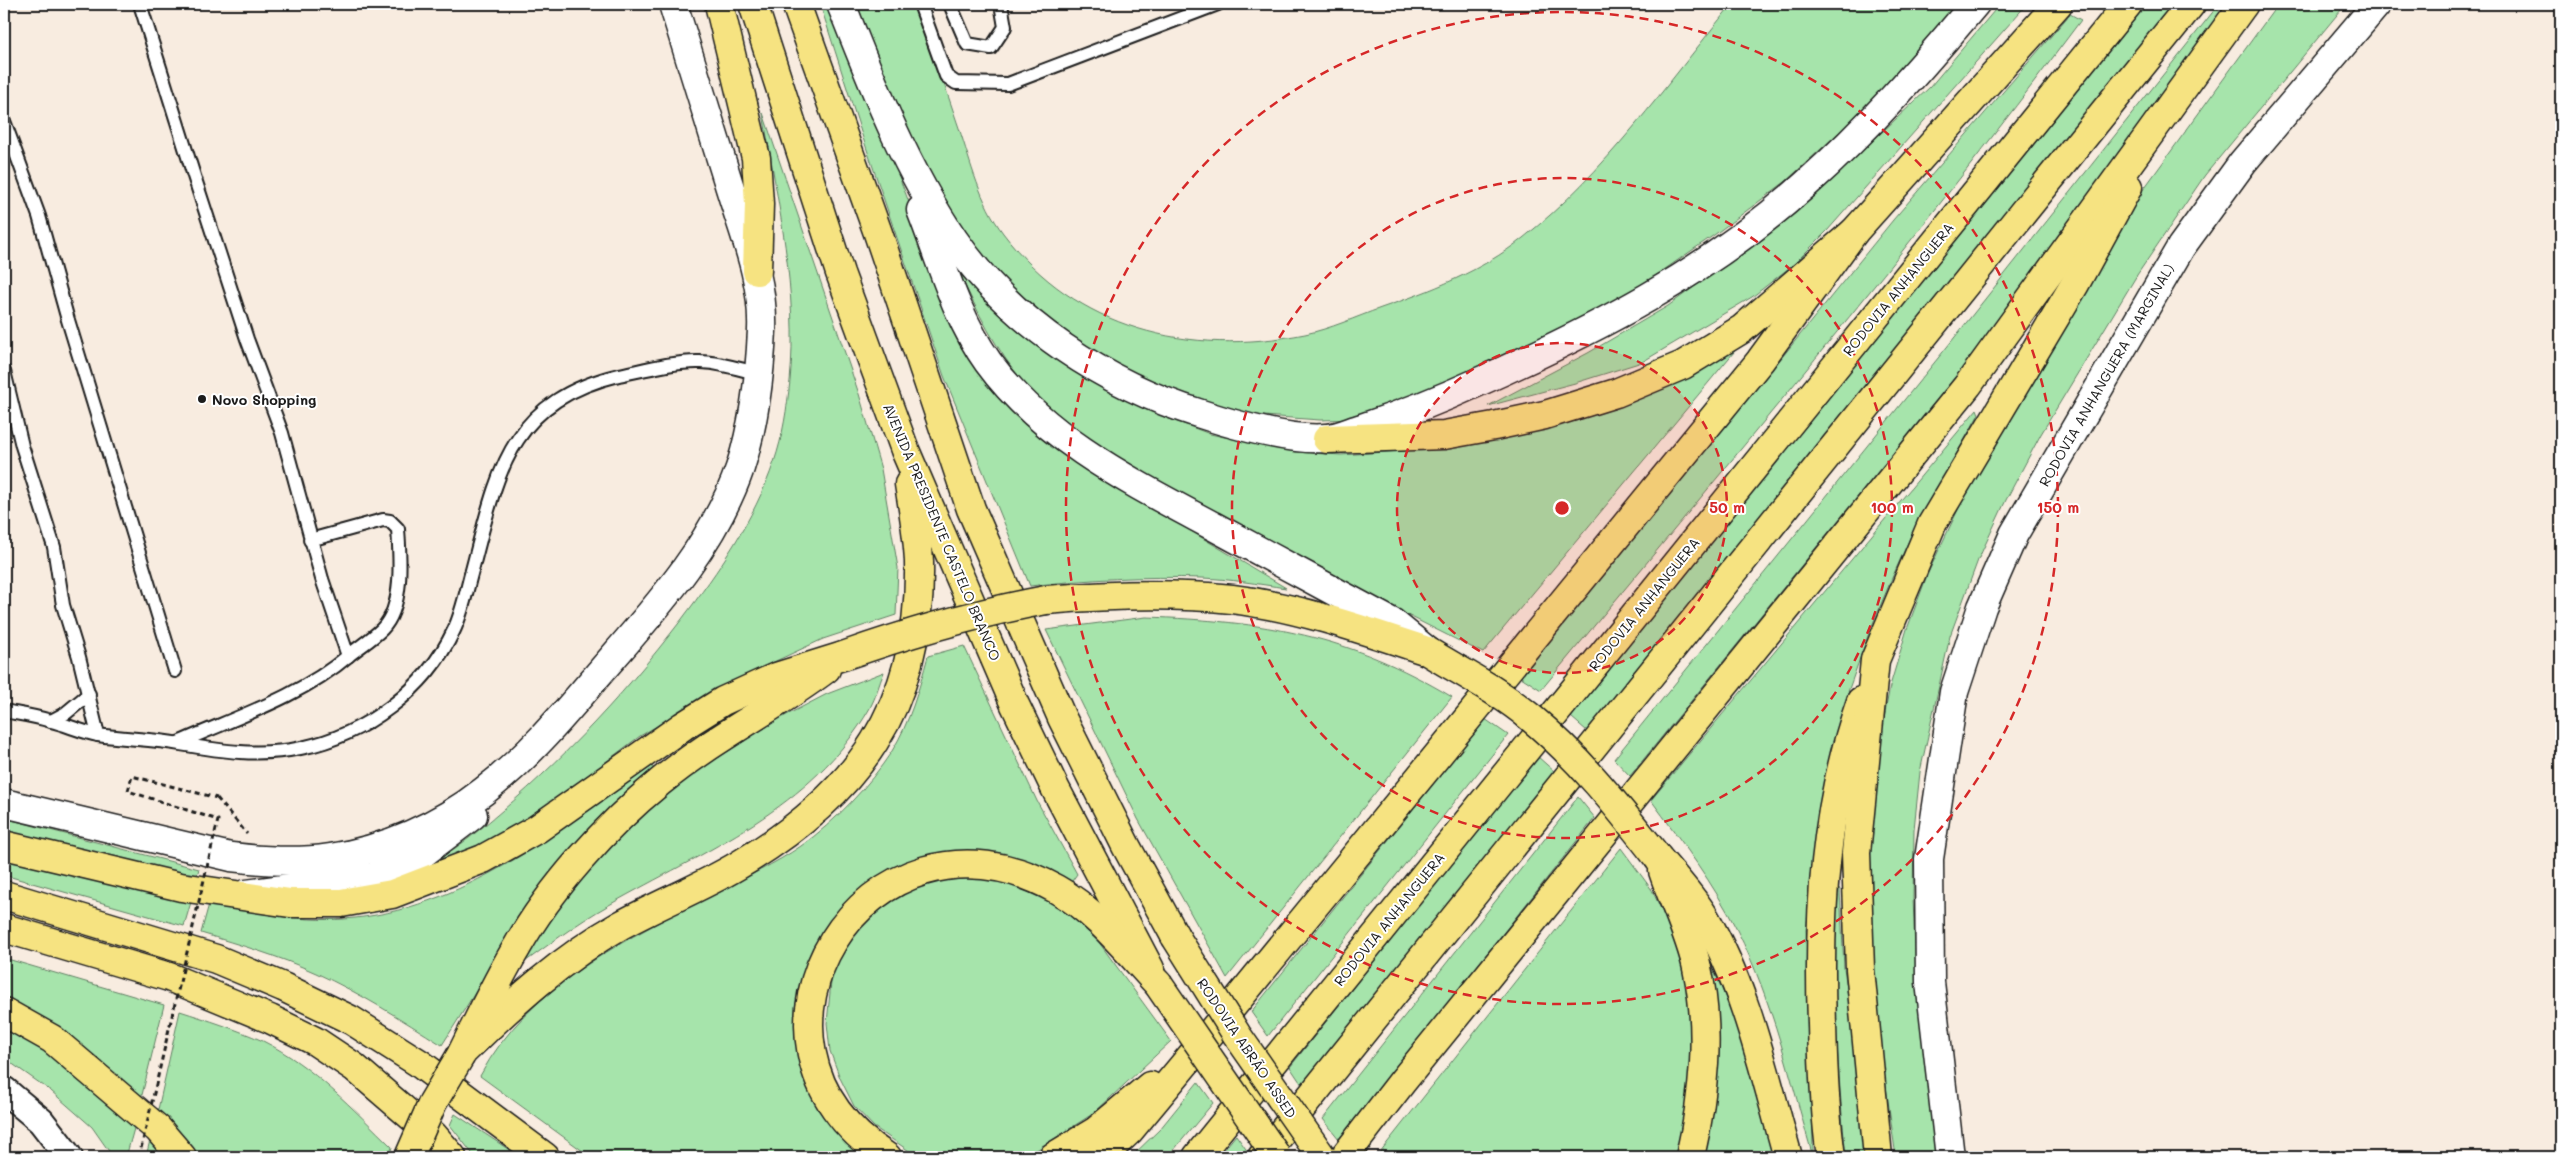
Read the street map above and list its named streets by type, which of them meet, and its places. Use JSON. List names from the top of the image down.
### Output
{
  "streets": {
    "main road": [
      "RODOVIA ANHANGUERA",
      "RODOVIA ANHANGUERA (MARGINAL)",
      "AVENIDA PRESIDENTE CASTELO BRANCO",
      "RODOVIA ABRÃO ASSED"
    ]
  },
  "places": ["Novo Shopping"],
  "rings": ["50 m", "100 m", "150 m"]
}
